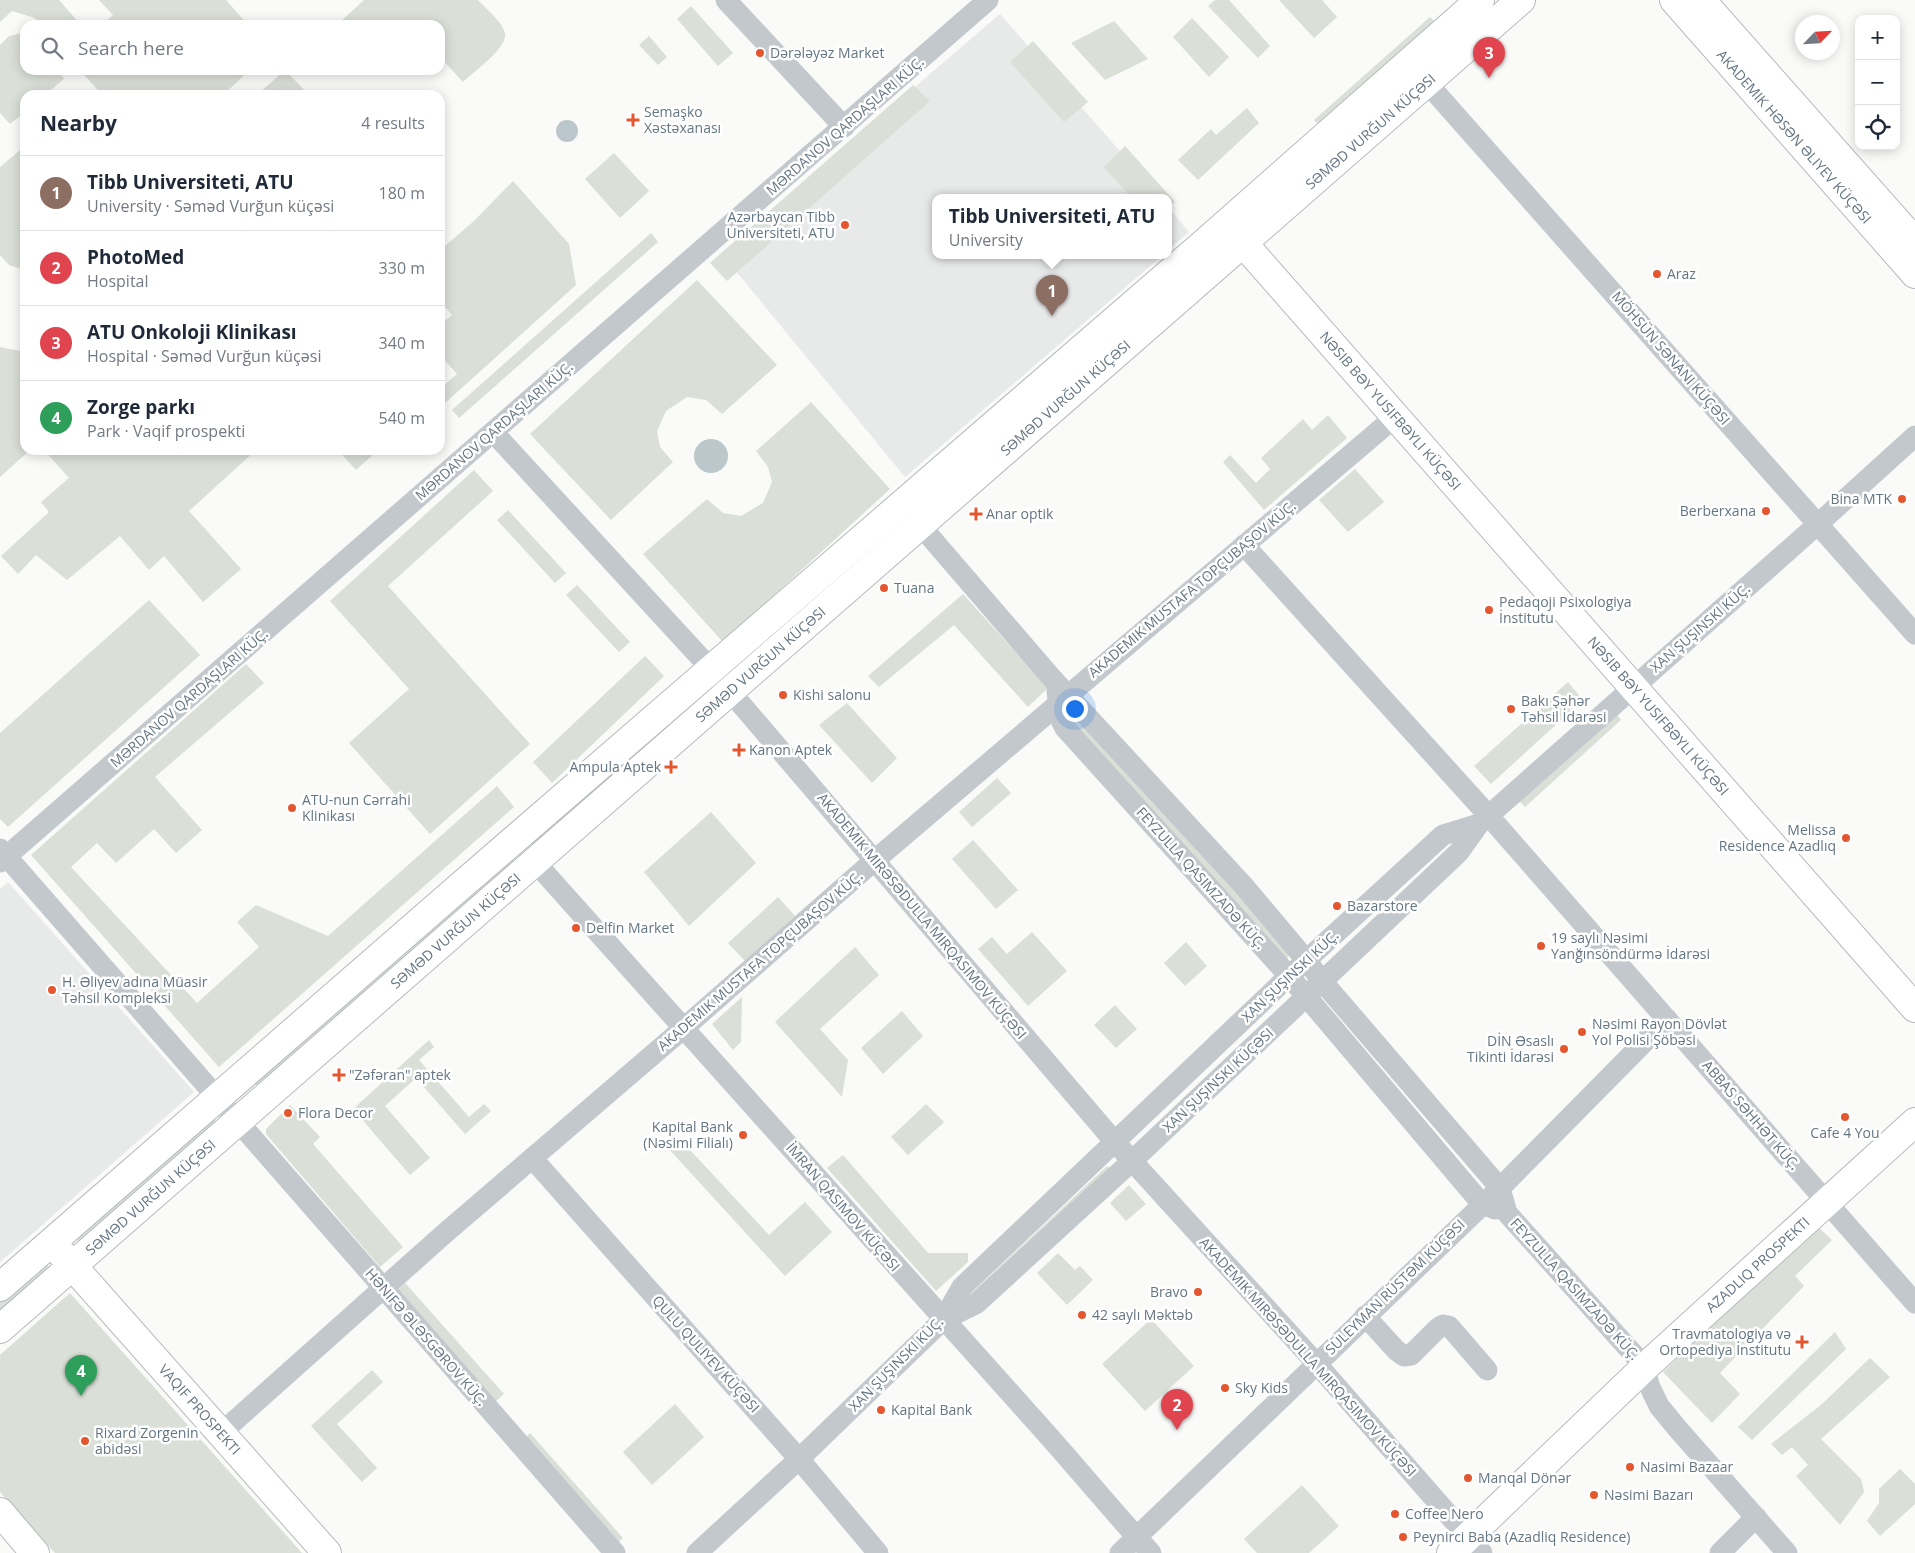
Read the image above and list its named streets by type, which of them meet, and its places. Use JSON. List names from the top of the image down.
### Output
{
  "streets": {
    "main road": [
      "SƏMƏD VURĞUN KÜÇƏSI",
      "AKADEMIK HƏSƏN ƏLIYEV KÜÇƏSI",
      "NƏSIB BƏY YUSIFBƏYLI KÜÇƏSI",
      "VAQIF PROSPEKTI"
    ],
    "street": [
      "MÖHSÜN SƏNANI KÜÇƏSI",
      "AKADEMIK MUSTAFA TOPÇUBAŞOV KÜÇ.",
      "XAN ŞUŞINSKI KÜÇ.",
      "XAN ŞUŞINSKI KÜÇƏSI",
      "ABBAS SƏHHƏT KÜÇ.",
      "SÜLEYMAN RÜSTƏM KÜÇƏSI",
      "HƏNIFƏ ƏLƏSGƏROV KÜÇ.",
      "QULU QULIYEV KÜÇƏSI"
    ]
  },
  "crossings": [
    ["SƏMƏD VURĞUN KÜÇƏSI", "MÖHSÜN SƏNANI KÜÇƏSI"],
    ["SƏMƏD VURĞUN KÜÇƏSI", "NƏSIB BƏY YUSIFBƏYLI KÜÇƏSI"],
    ["SƏMƏD VURĞUN KÜÇƏSI", "HƏNIFƏ ƏLƏSGƏROV KÜÇ."],
    ["SƏMƏD VURĞUN KÜÇƏSI", "VAQIF PROSPEKTI"],
    ["MÖHSÜN SƏNANI KÜÇƏSI", "XAN ŞUŞINSKI KÜÇ."],
    ["NƏSIB BƏY YUSIFBƏYLI KÜÇƏSI", "AKADEMIK MUSTAFA TOPÇUBAŞOV KÜÇ."],
    ["NƏSIB BƏY YUSIFBƏYLI KÜÇƏSI", "XAN ŞUŞINSKI KÜÇ."],
    ["AKADEMIK MUSTAFA TOPÇUBAŞOV KÜÇ.", "ABBAS SƏHHƏT KÜÇ."],
    ["AKADEMIK MUSTAFA TOPÇUBAŞOV KÜÇ.", "HƏNIFƏ ƏLƏSGƏROV KÜÇ."],
    ["AKADEMIK MUSTAFA TOPÇUBAŞOV KÜÇ.", "QULU QULIYEV KÜÇƏSI"],
    ["AKADEMIK MUSTAFA TOPÇUBAŞOV KÜÇ.", "VAQIF PROSPEKTI"],
    ["XAN ŞUŞINSKI KÜÇ.", "XAN ŞUŞINSKI KÜÇƏSI"],
    ["XAN ŞUŞINSKI KÜÇ.", "ABBAS SƏHHƏT KÜÇ."],
    ["XAN ŞUŞINSKI KÜÇ.", "QULU QULIYEV KÜÇƏSI"],
    ["XAN ŞUŞINSKI KÜÇƏSI", "ABBAS SƏHHƏT KÜÇ."],
    ["ABBAS SƏHHƏT KÜÇ.", "SÜLEYMAN RÜSTƏM KÜÇƏSI"]
  ],
  "places": {
    "other": [
      "Dərələyəz Market",
      "Azərbaycan Tibb Universiteti, ATU",
      "Araz",
      "Bina MTK",
      "Berberxana",
      "Tuana",
      "Pedaqoji Psixologiya İnstitutu",
      "Kishi salonu",
      "Bakı Şəhər Təhsil İdarəsi",
      "ATU-nun Cərrahi Klinikası",
      "Melissa Residence Azadlıq",
      "Bazarstore",
      "Delfin Market",
      "19 saylı Nəsimi Yanğınsöndürmə İdarəsi",
      "H. Əliyev adına Müasir Təhsil Kompleksi",
      "Nəsimi Rayon Dövlət Yol Polisi Şöbəsi",
      "DİN Əsaslı Tikinti İdarəsi",
      "Flora Decor",
      "Cafe 4 You",
      "Kapital Bank (Nəsimi Filialı)",
      "Bravo",
      "42 saylı Məktəb",
      "Sky Kids",
      "Kapital Bank",
      "Rixard Zorgenin abidəsi",
      "Nasimi Bazaar",
      "Manqal Dönər",
      "Nəsimi Bazarı",
      "Coffee Nero",
      "Peynirci Baba (Azadliq Residence)"
    ],
    "health": [
      "Semaşko Xəstəxanası",
      "Anar optik",
      "Kanon Aptek",
      "Ampula Aptek",
      "\"Zəfəran\" aptek",
      "Travmatologiya və Ortopediya İnstitutu"
    ]
  },
  "north": "top right",
  "page": {
    "map_buttons": ["+", "−"],
    "search": "Search here",
    "pins": [
      "3",
      "1",
      "4",
      "2"
    ],
    "heading": ["Nearby", "4 results"],
    "list": [
      {
        "mark": "1",
        "name": "Tibb Universiteti, ATU",
        "note": "University · Səməd Vurğun küçəsi",
        "value": "180 m"
      },
      {
        "mark": "2",
        "name": "PhotoMed",
        "note": "Hospital",
        "value": "330 m"
      },
      {
        "mark": "3",
        "name": "ATU Onkoloji Klinikası",
        "note": "Hospital · Səməd Vurğun küçəsi",
        "value": "340 m"
      },
      {
        "mark": "4",
        "name": "Zorge parkı",
        "note": "Park · Vaqif prospekti",
        "value": "540 m"
      }
    ],
    "popup": ["Tibb Universiteti, ATU", "University"]
  }
}
